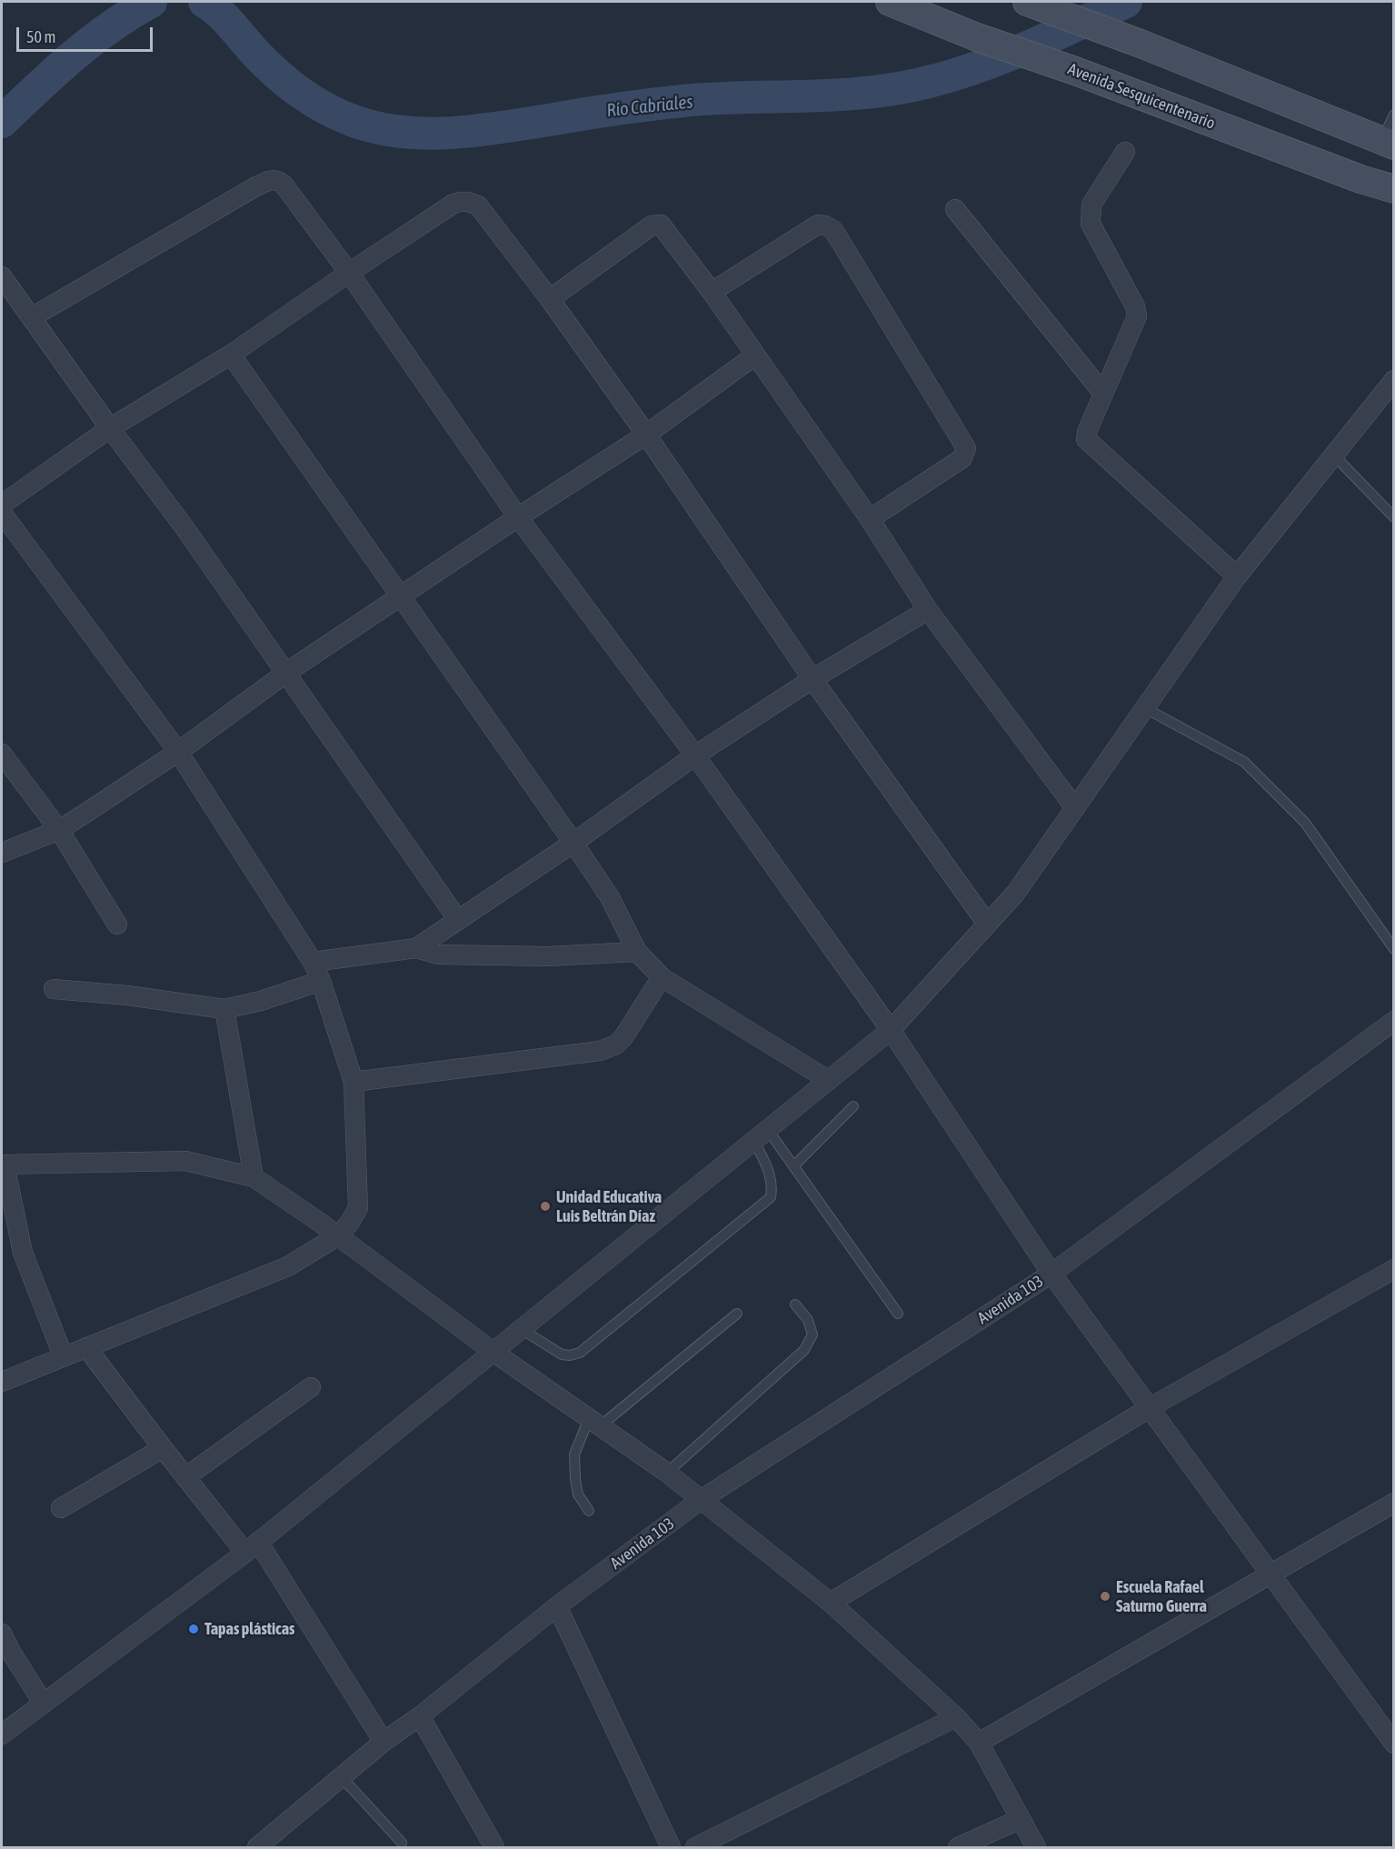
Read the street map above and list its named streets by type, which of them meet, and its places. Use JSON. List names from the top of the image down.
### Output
{
  "streets": {
    "main road": ["Avenida Sesquicentenario"],
    "street": ["Avenida 103"]
  },
  "water": ["Río Cabriales"],
  "places": ["Unidad Educativa Luis Beltrán Díaz", "Escuela Rafael Saturno Guerra", "Tapas plásticas"],
  "scale_bar": "50 m"
}
